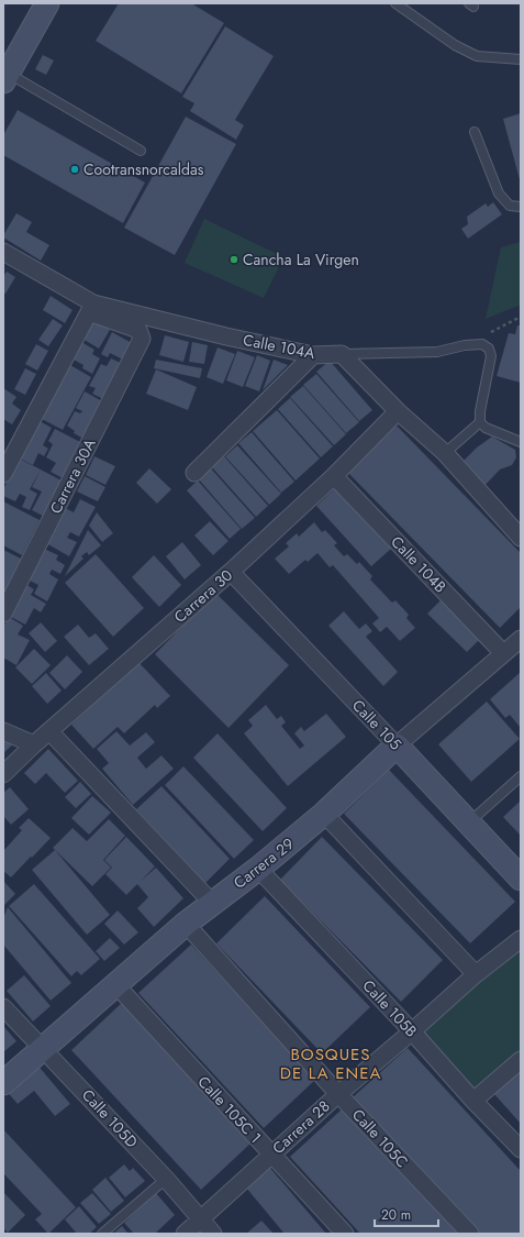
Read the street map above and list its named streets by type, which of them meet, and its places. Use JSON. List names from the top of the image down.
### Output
{
  "streets": {
    "street": [
      "Calle 104A",
      "Carrera 30A",
      "Calle 104B",
      "Carrera 30",
      "Calle 105",
      "Carrera 29",
      "Calle 105B",
      "Calle 105C 1",
      "Calle 105D",
      "Carrera 28",
      "Calle 105C"
    ]
  },
  "crossings": [
    ["Calle 104A", "Carrera 30A"],
    ["Calle 104B", "Carrera 30"],
    ["Calle 104B", "Carrera 29"],
    ["Carrera 30", "Calle 105"],
    ["Calle 105", "Carrera 29"],
    ["Carrera 29", "Calle 105B"],
    ["Carrera 29", "Calle 105C 1"],
    ["Carrera 29", "Calle 105D"],
    ["Carrera 29", "Calle 105C"],
    ["Calle 105B", "Carrera 28"],
    ["Calle 105C 1", "Carrera 28"],
    ["Calle 105D", "Carrera 28"],
    ["Carrera 28", "Calle 105C"]
  ],
  "districts": ["BOSQUES DE LA ENEA"],
  "places": ["Cootransnorcaldas", "Cancha La Virgen"],
  "scale_bar": "20 m"
}
